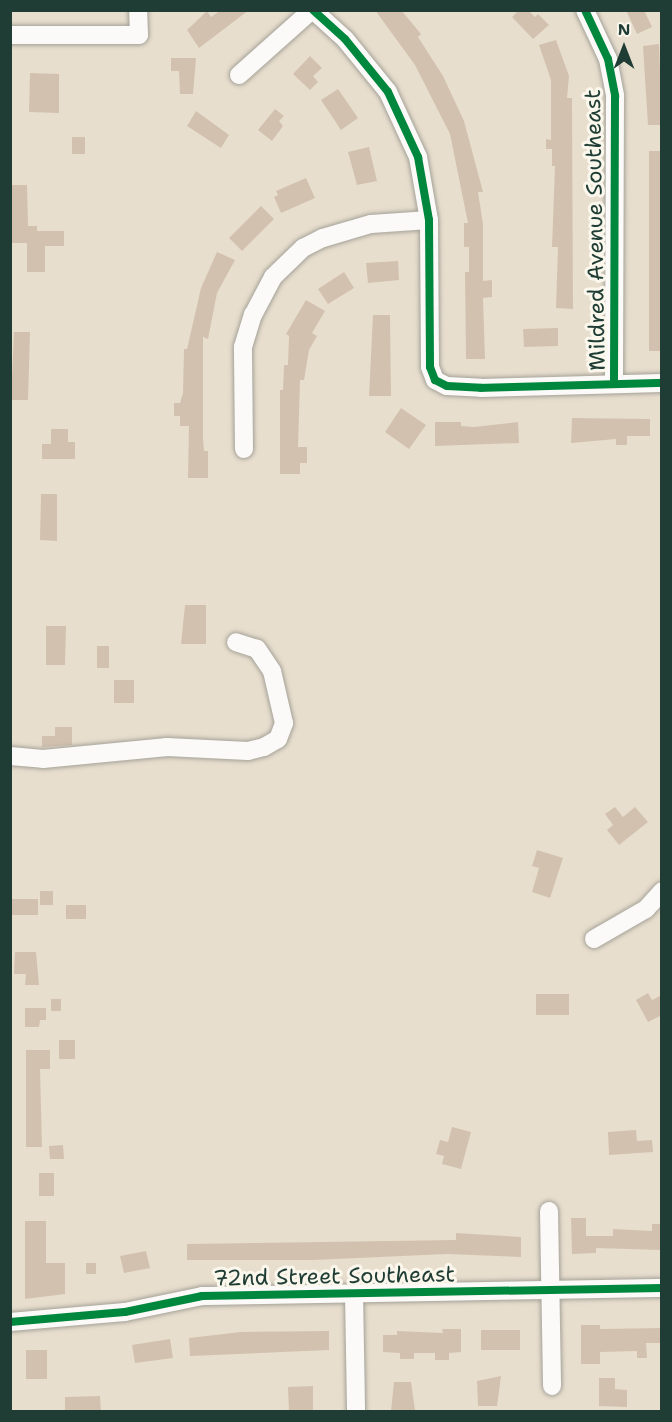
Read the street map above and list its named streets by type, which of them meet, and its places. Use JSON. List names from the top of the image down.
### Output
{
  "streets": {
    "street": ["Mildred Avenue Southeast", "72nd Street Southeast"]
  },
  "north": "top"
}
